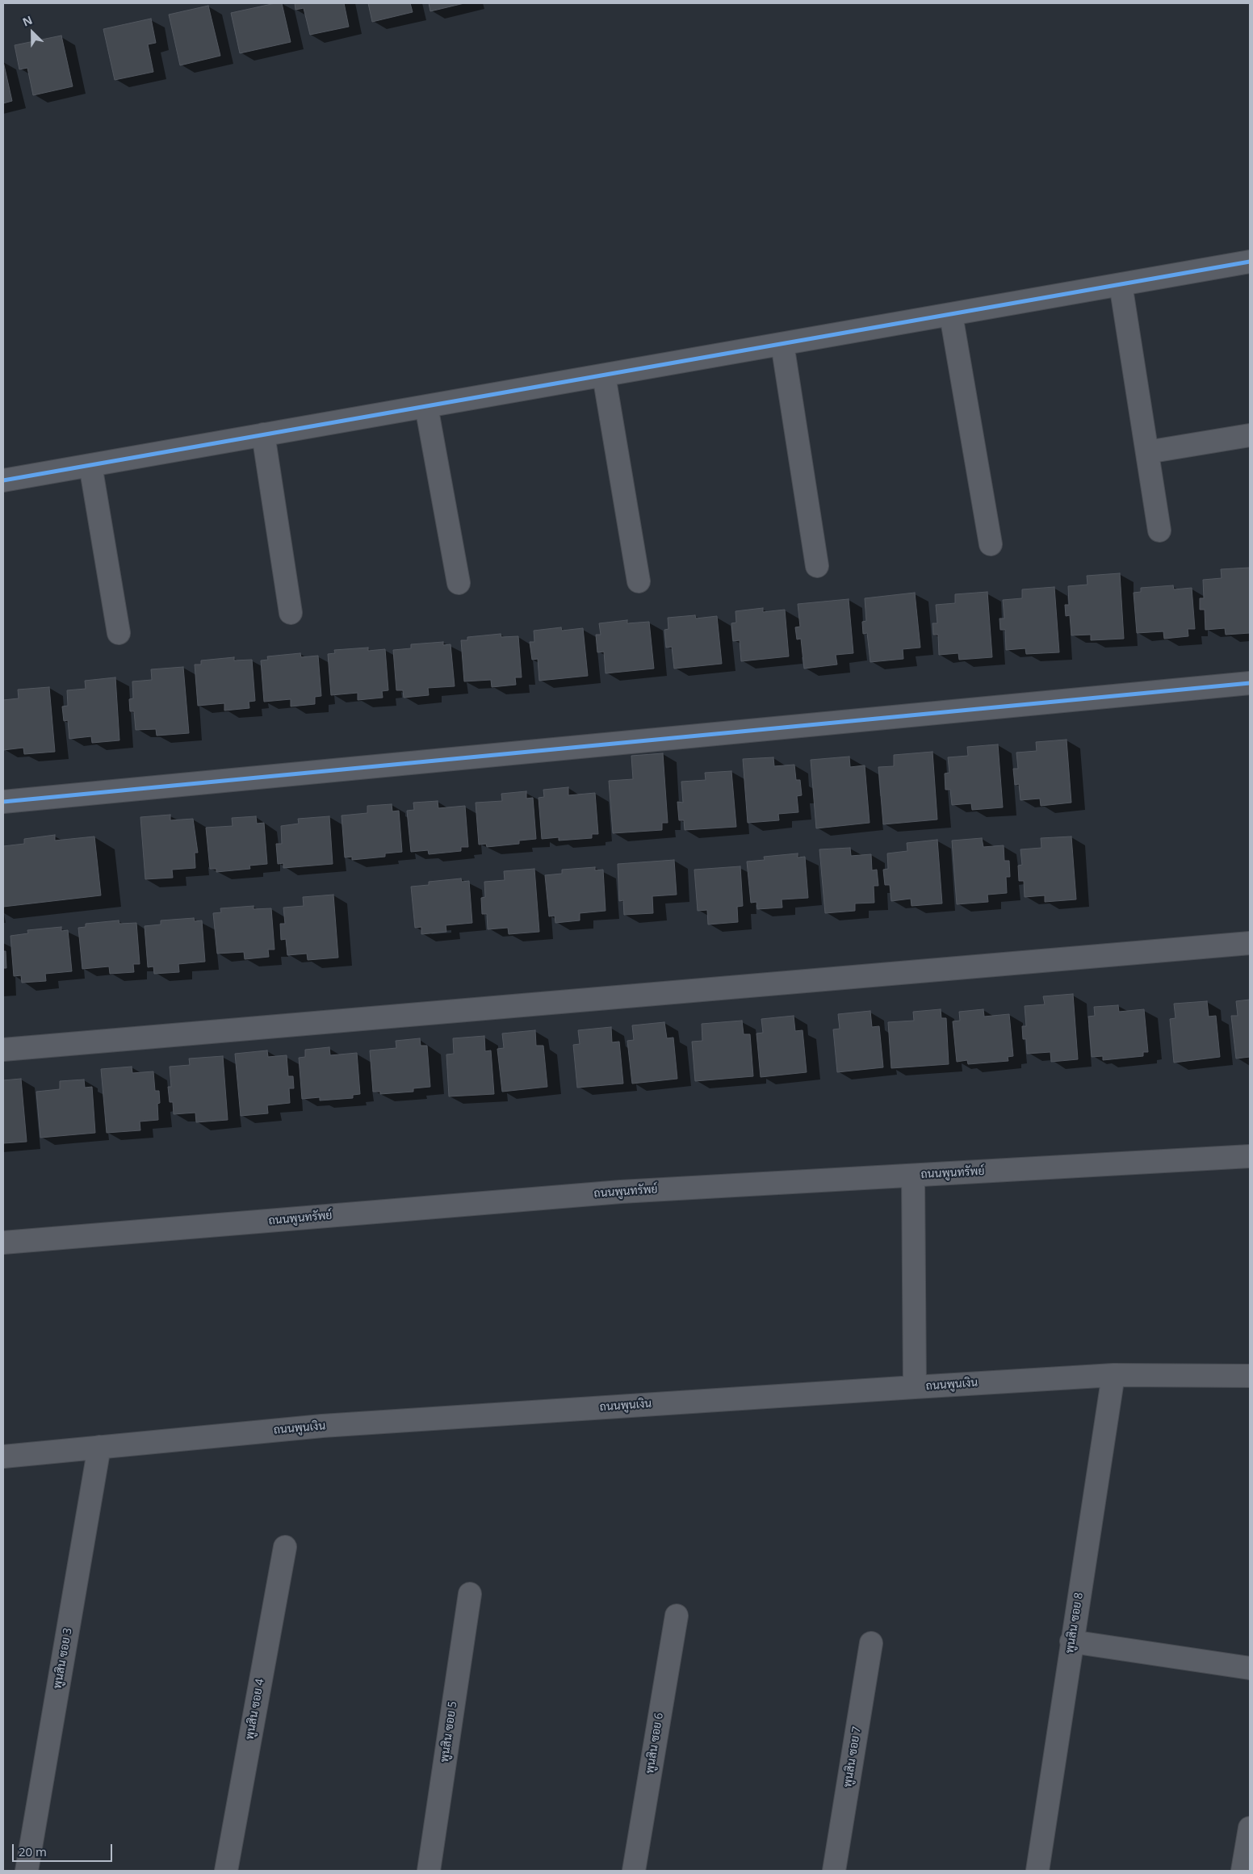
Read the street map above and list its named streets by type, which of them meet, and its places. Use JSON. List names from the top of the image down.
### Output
{
  "streets": {
    "street": [
      "ถนนพูนทรัพย์",
      "ถนนพูนเงิน",
      "พูนสิน ซอย 8",
      "พูนสิน ซอย 3",
      "พูนสิน ซอย 4",
      "พูนสิน ซอย 5",
      "พูนสิน ซอย 6",
      "พูนสิน ซอย 7"
    ]
  },
  "crossings": [
    ["ถนนพูนเงิน", "พูนสิน ซอย 8"],
    ["ถนนพูนเงิน", "พูนสิน ซอย 3"]
  ],
  "scale_bar": "20 m",
  "north": "top left"
}
